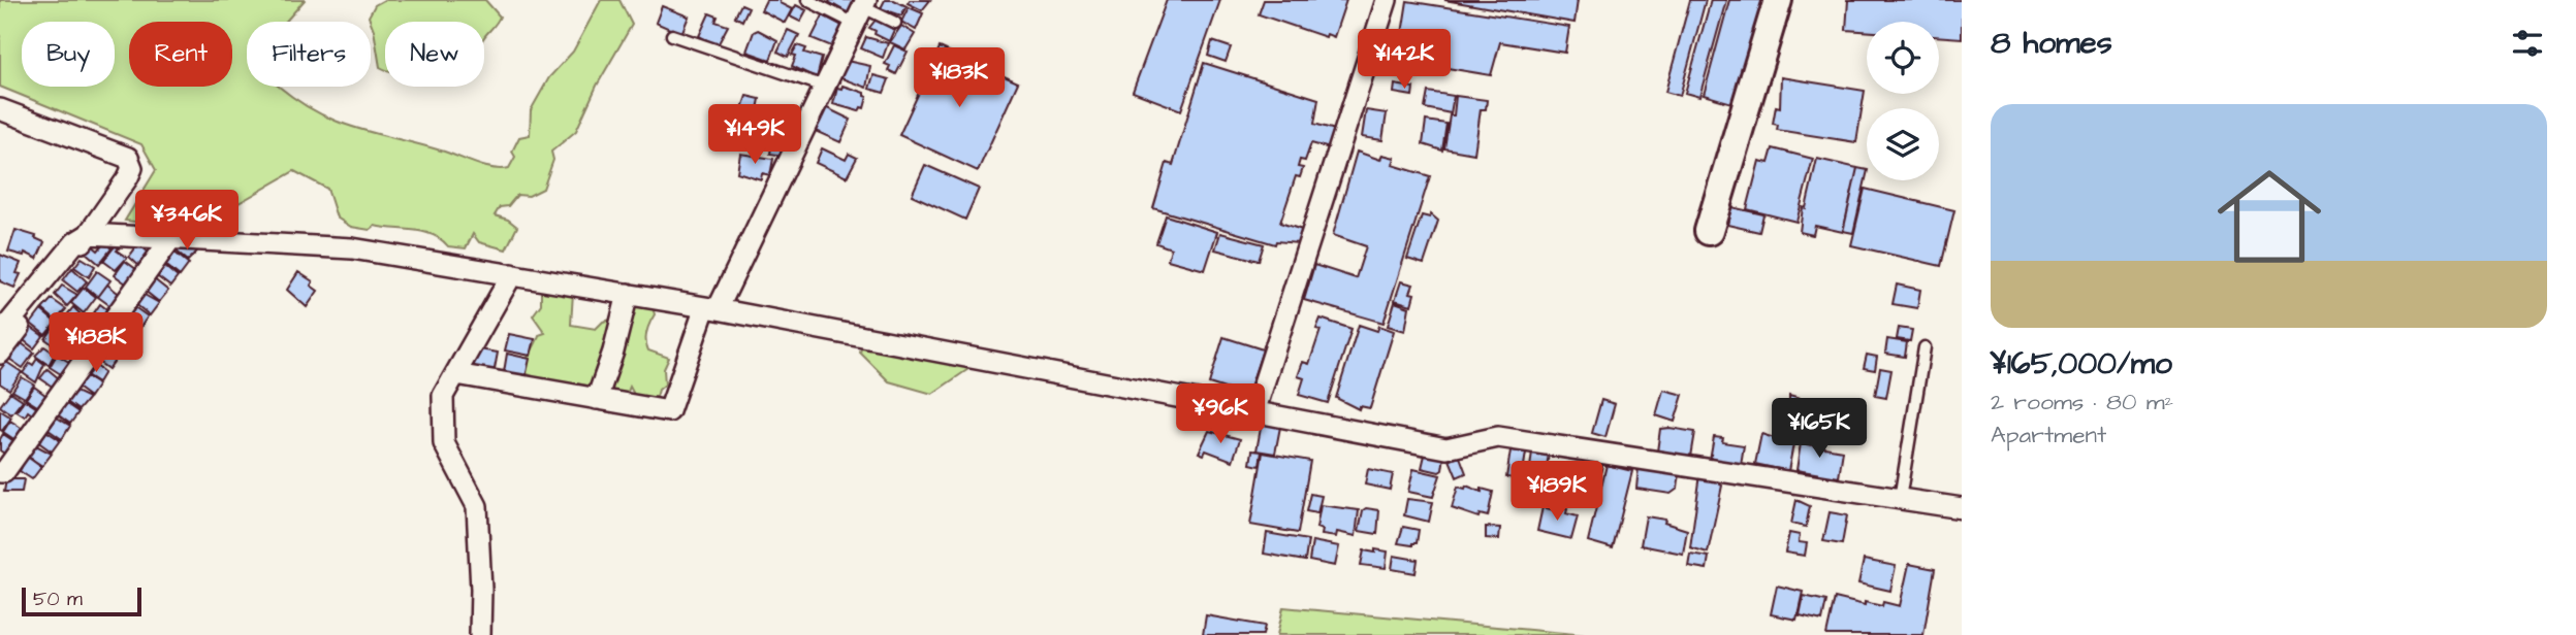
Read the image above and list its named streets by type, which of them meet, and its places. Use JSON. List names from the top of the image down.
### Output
{
  "scale_bar": "50 m",
  "page": {
    "heading": "8 homes",
    "chip": [
      "Buy",
      "Rent",
      "Filters",
      "New"
    ],
    "price": [
      "¥142K",
      "¥183K",
      "¥149K",
      "¥346K",
      "¥188K",
      "¥96K",
      "¥165K",
      "¥189K"
    ],
    "list": [
      {
        "name": "¥165,000/mo",
        "note": "2 rooms · 80 m² · Apartment"
      }
    ],
    "scale": "50 m"
  }
}
